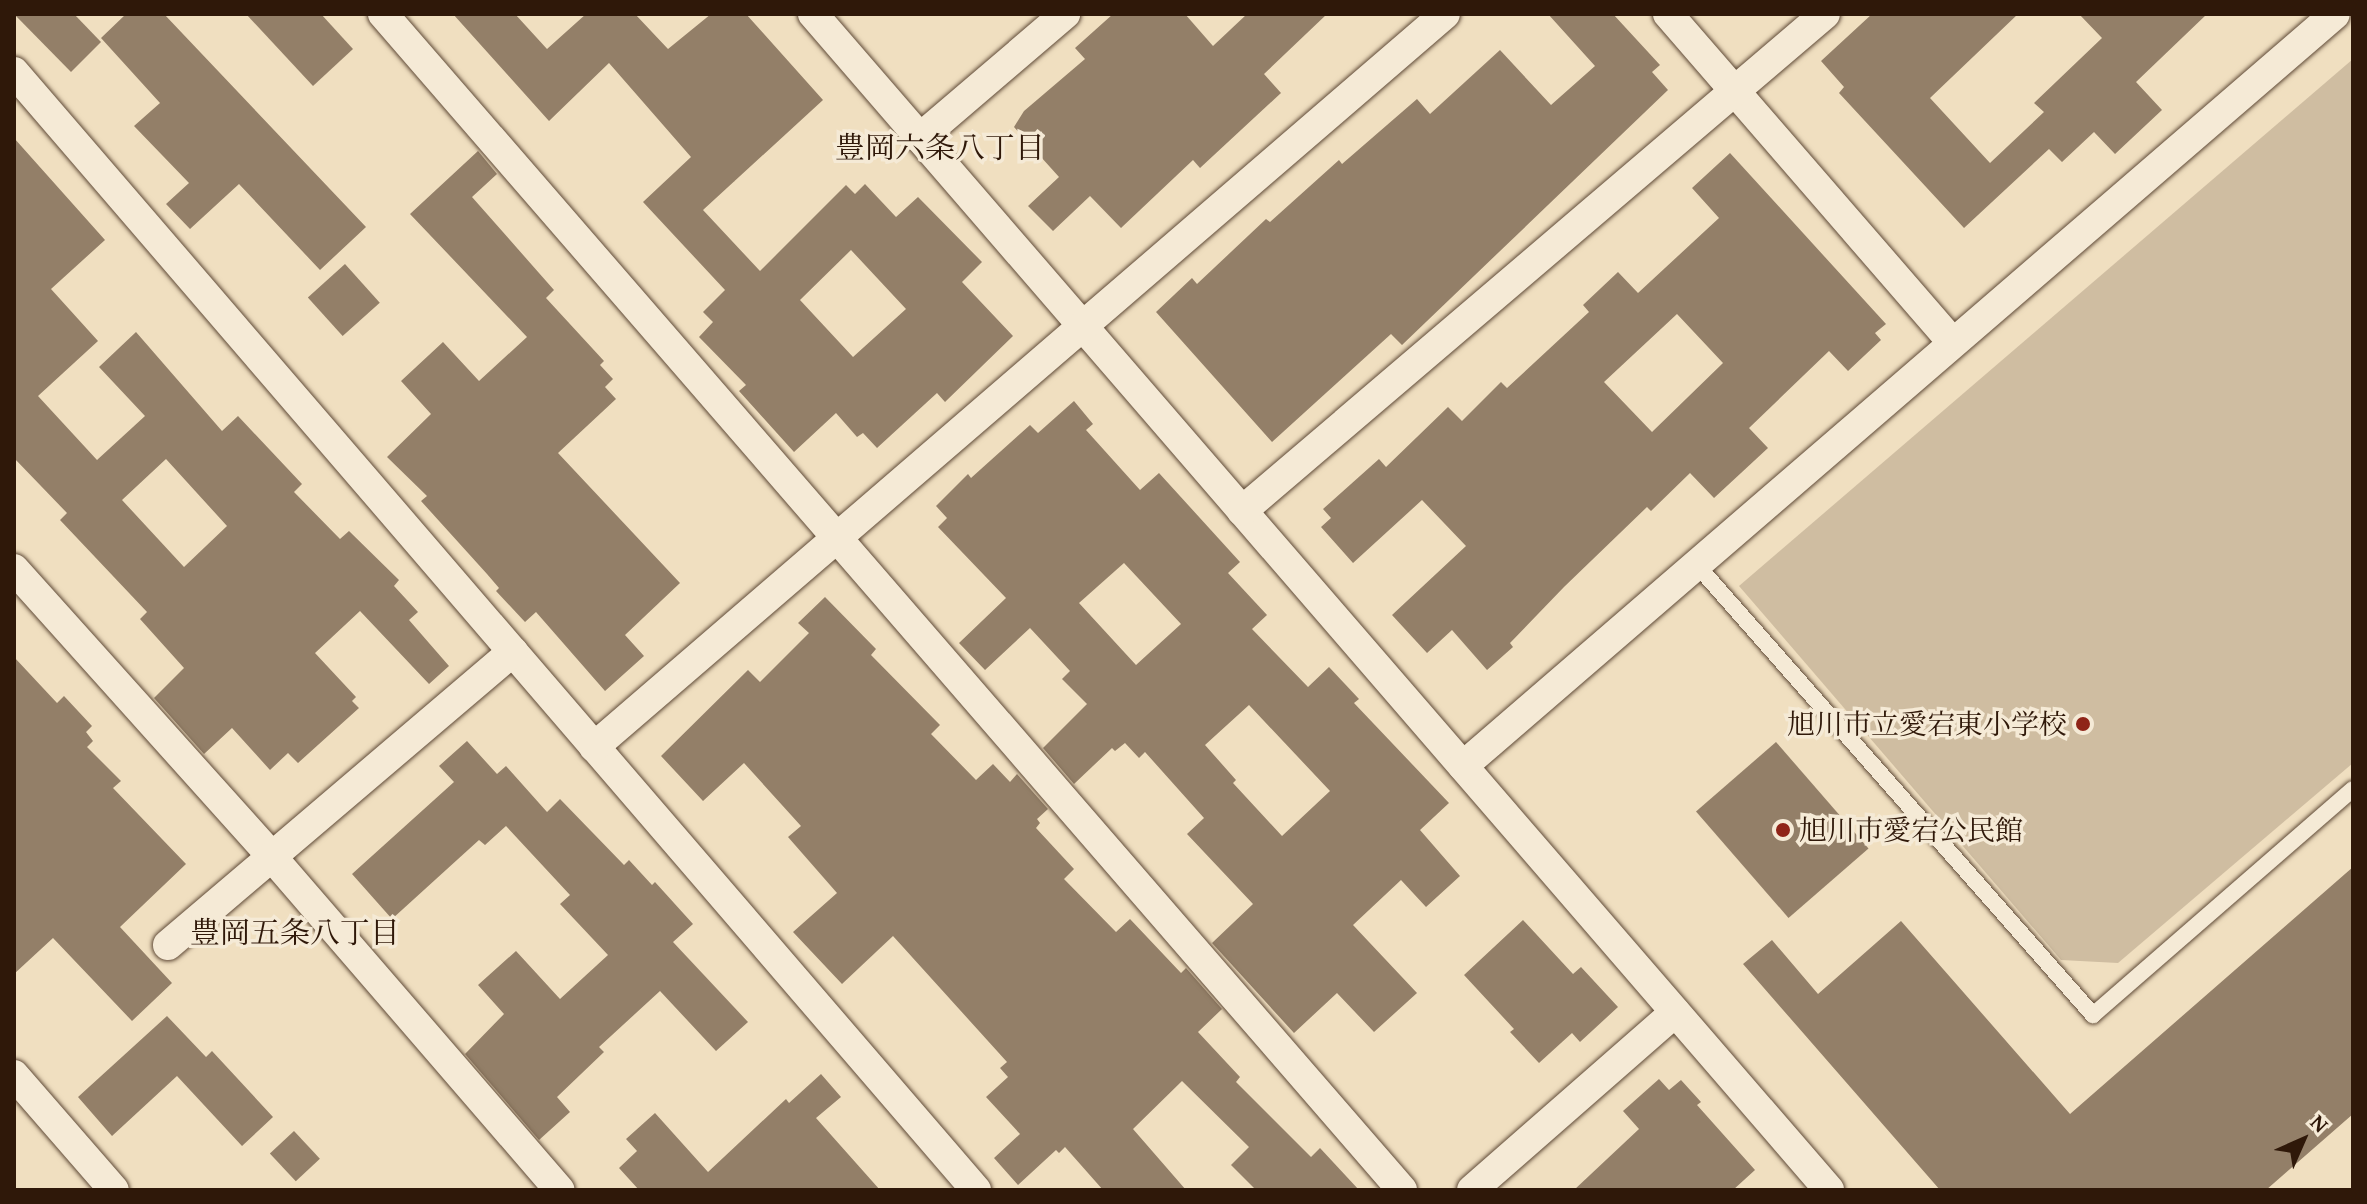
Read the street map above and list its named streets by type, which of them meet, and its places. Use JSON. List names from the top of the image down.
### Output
{
  "districts": ["豊岡六条八丁目", "豊岡五条八丁目"],
  "places": ["旭川市立愛宕東小学校", "旭川市愛宕公民館"],
  "north": "top right"
}
